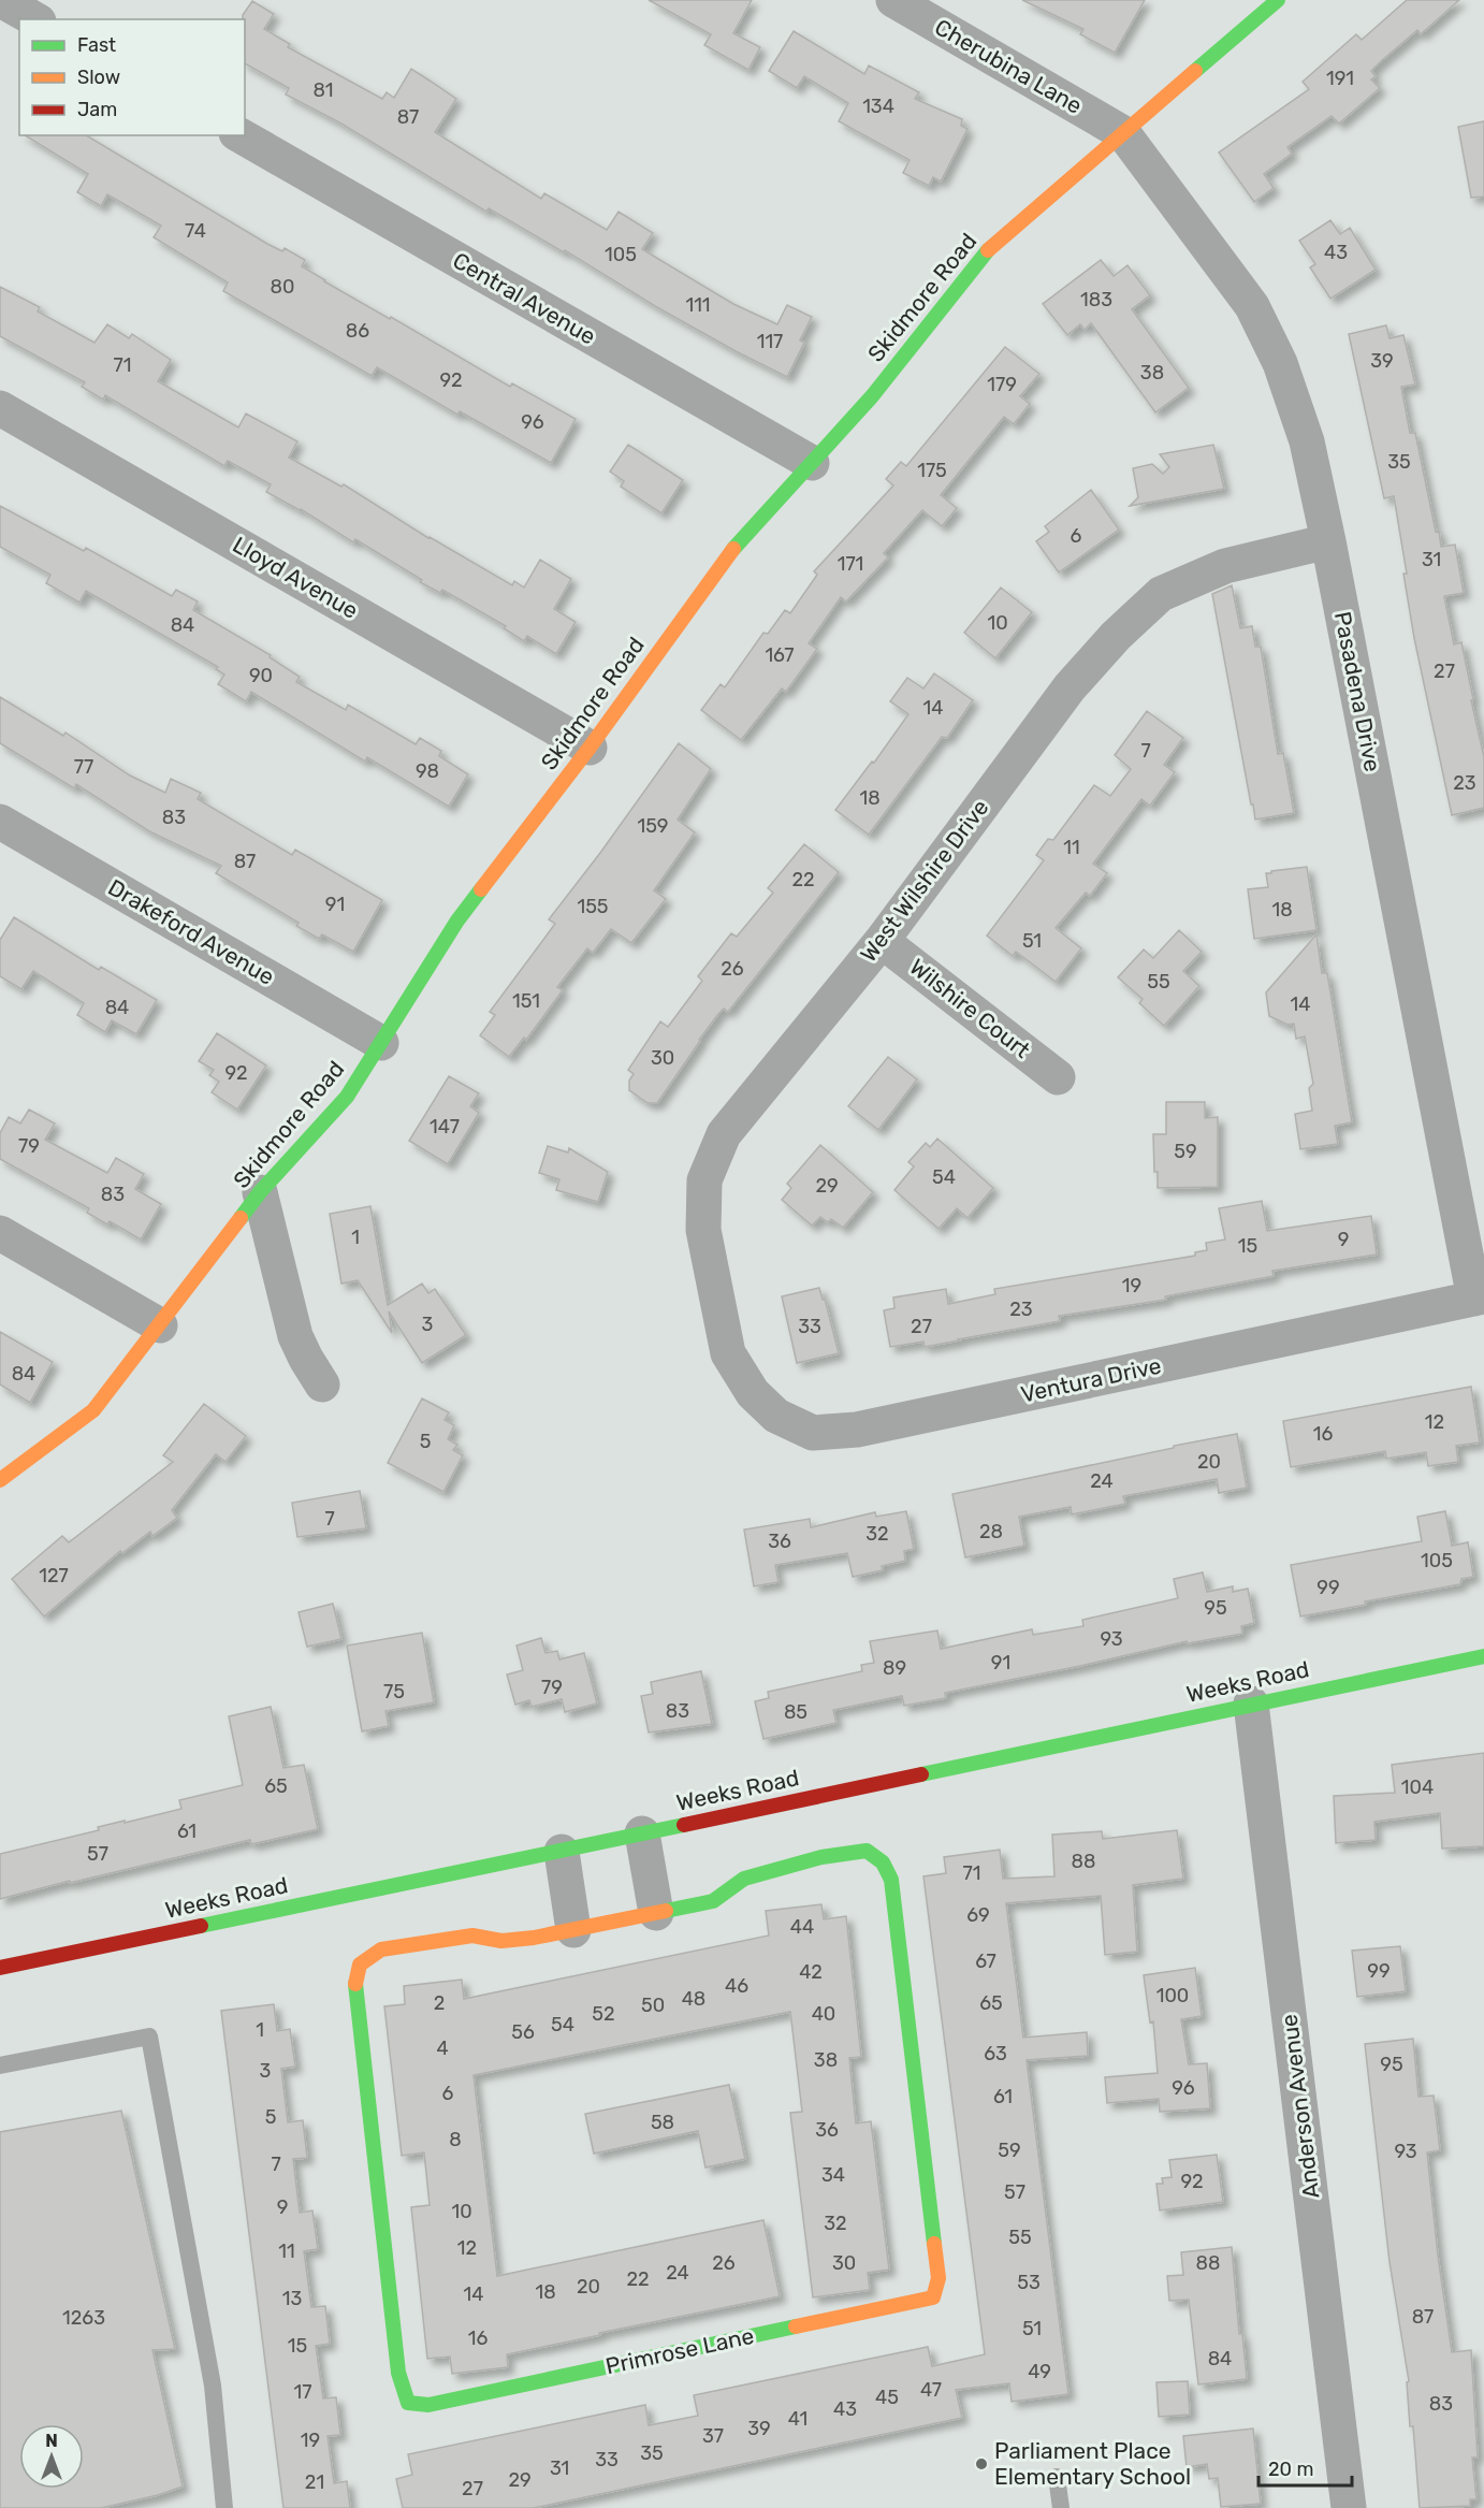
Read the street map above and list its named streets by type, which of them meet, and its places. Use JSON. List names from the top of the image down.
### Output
{
  "streets": {
    "street": [
      "Cherubina Lane",
      "Skidmore Road",
      "Central Avenue",
      "Lloyd Avenue",
      "Pasadena Drive",
      "West Wilshire Drive",
      "Drakeford Avenue",
      "Wilshire Court",
      "Ventura Drive",
      "Weeks Road",
      "Anderson Avenue",
      "Primrose Lane"
    ]
  },
  "crossings": [
    ["Cherubina Lane", "Skidmore Road"],
    ["Cherubina Lane", "Pasadena Drive"],
    ["Skidmore Road", "Central Avenue"],
    ["Skidmore Road", "Lloyd Avenue"],
    ["Skidmore Road", "Pasadena Drive"],
    ["Skidmore Road", "Drakeford Avenue"],
    ["Pasadena Drive", "West Wilshire Drive"],
    ["Pasadena Drive", "Ventura Drive"],
    ["West Wilshire Drive", "Wilshire Court"],
    ["West Wilshire Drive", "Ventura Drive"],
    ["Weeks Road", "Anderson Avenue"]
  ],
  "places": ["Parliament Place Elementary School"],
  "house_numbers": [
    "191",
    "81",
    "134",
    "87",
    "74",
    "43",
    "105",
    "80",
    "183",
    "111",
    "86",
    "117",
    "39",
    "71",
    "38",
    "92",
    "179",
    "96",
    "35",
    "175",
    "6",
    "31",
    "171",
    "10",
    "84",
    "167",
    "27",
    "90",
    "14",
    "7",
    "77",
    "98",
    "23",
    "18",
    "83",
    "159",
    "11",
    "87",
    "22",
    "91",
    "155",
    "18",
    "51",
    "26",
    "55",
    "151",
    "14",
    "84",
    "30",
    "92",
    "147",
    "79",
    "59",
    "54",
    "29",
    "83",
    "1",
    "9",
    "15",
    "19",
    "23",
    "3",
    "33",
    "27",
    "84",
    "12",
    "16",
    "5",
    "20",
    "24",
    "7",
    "28",
    "32",
    "36",
    "105",
    "127",
    "99",
    "95",
    "93",
    "91",
    "89",
    "79",
    "75",
    "83",
    "85",
    "65",
    "104",
    "61",
    "57",
    "88",
    "71",
    "69",
    "44",
    "67",
    "99",
    "42",
    "46",
    "100",
    "48",
    "2",
    "65",
    "50",
    "52",
    "40",
    "54",
    "1",
    "56",
    "4",
    "63",
    "38",
    "95",
    "3",
    "96",
    "6",
    "61",
    "5",
    "58",
    "36",
    "8",
    "59",
    "93",
    "7",
    "34",
    "92",
    "57",
    "9",
    "10",
    "32",
    "55",
    "12",
    "11",
    "26",
    "30",
    "88",
    "24",
    "22",
    "53",
    "20",
    "18",
    "14",
    "13",
    "87",
    "1263",
    "51",
    "16",
    "15",
    "84",
    "49",
    "47",
    "17",
    "45",
    "83",
    "43",
    "41",
    "39",
    "37",
    "19",
    "35",
    "33",
    "31",
    "29",
    "21",
    "27"
  ],
  "legend": ["Fast", "Slow", "Jam"],
  "scale_bar": "20 m",
  "north": "top"
}
